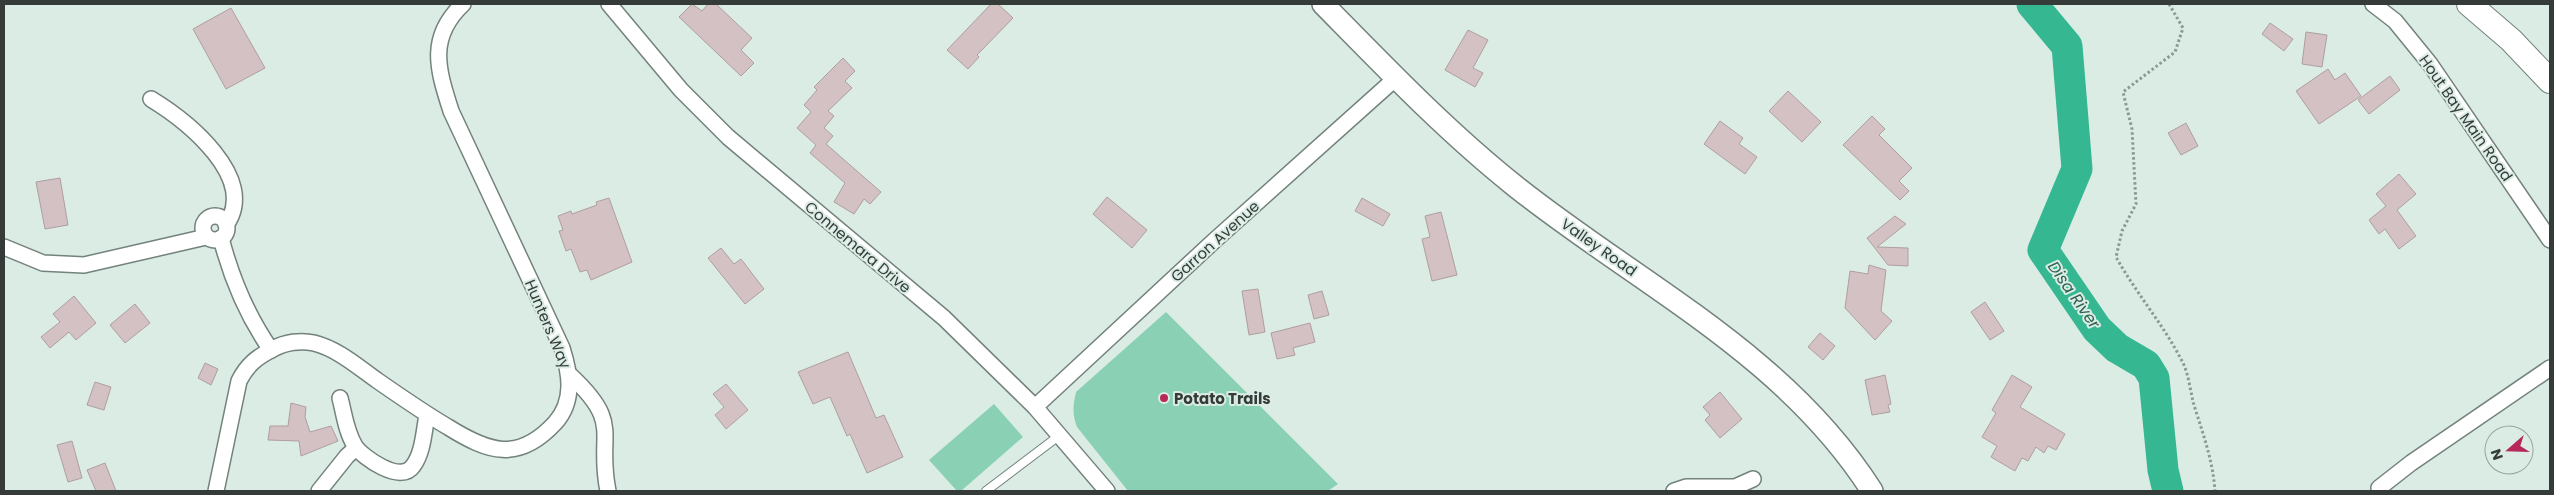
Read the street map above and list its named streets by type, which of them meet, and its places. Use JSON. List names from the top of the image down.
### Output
{
  "streets": {
    "street": [
      "Hout Bay Main Road",
      "Garron Avenue",
      "Connemara Drive",
      "Valley Road",
      "Hunters Way"
    ]
  },
  "crossings": [
    ["Garron Avenue", "Connemara Drive"],
    ["Garron Avenue", "Valley Road"]
  ],
  "water": ["Disa River"],
  "places": ["Potato Trails"],
  "north": "left"
}
